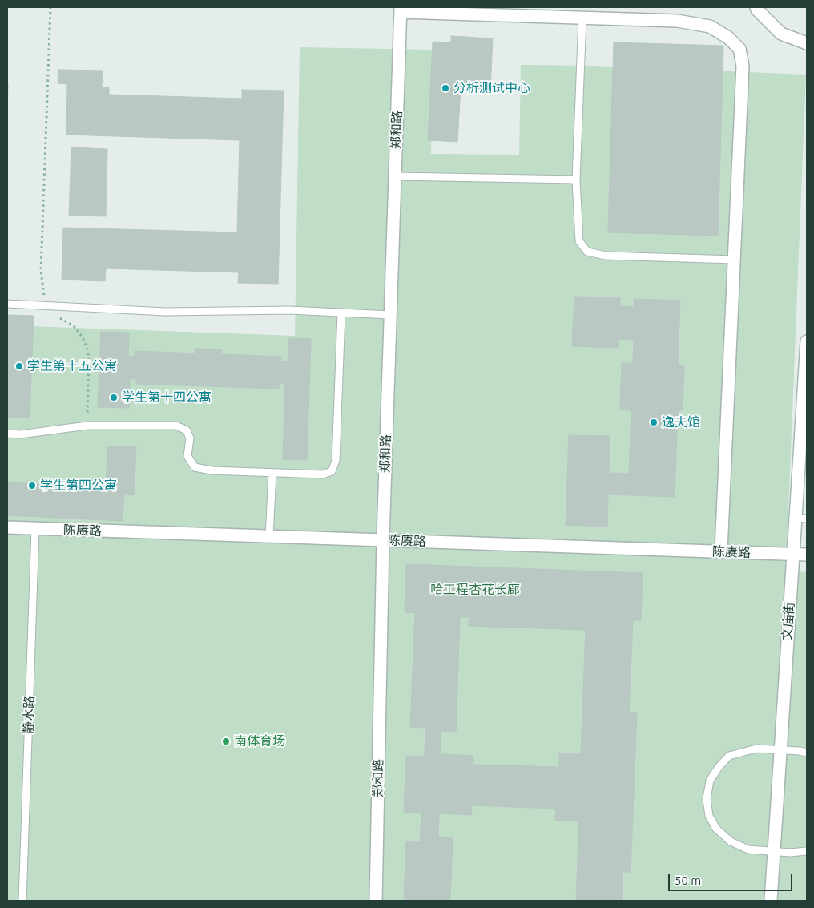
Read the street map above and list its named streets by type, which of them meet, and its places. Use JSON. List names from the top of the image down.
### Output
{
  "streets": {
    "street": ["郑和路", "陈赓路", "文庙街"],
    "lane": ["静水路"]
  },
  "crossings": [
    ["郑和路", "陈赓路"],
    ["陈赓路", "文庙街"],
    ["陈赓路", "静水路"]
  ],
  "parks": ["哈工程杏花长廊"],
  "places": [
    "分析测试中心",
    "学生第十五公寓",
    "学生第十四公寓",
    "逸夫馆",
    "学生第四公寓",
    "南体育场"
  ],
  "scale_bar": "50 m"
}
